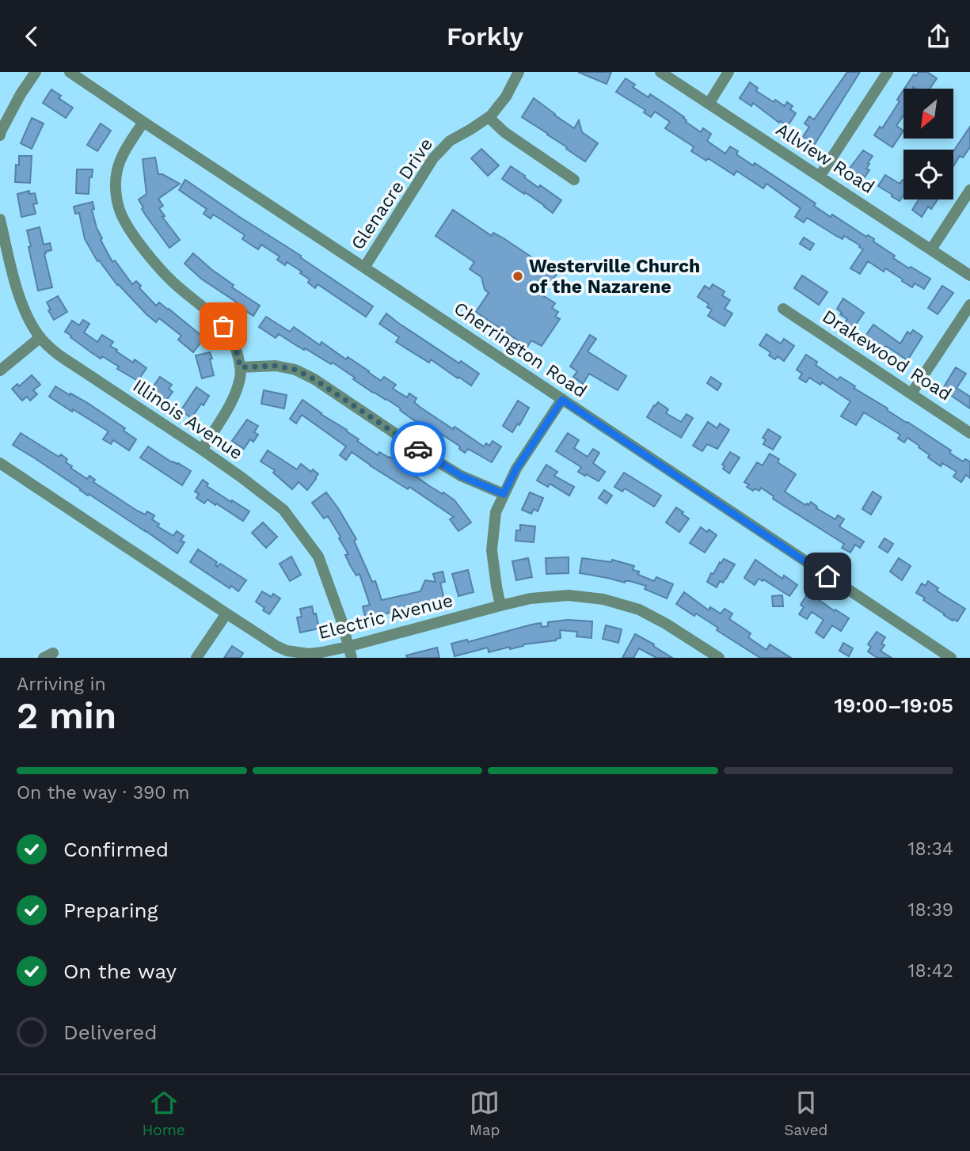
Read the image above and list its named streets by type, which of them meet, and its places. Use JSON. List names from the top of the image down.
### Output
{
  "streets": {
    "street": [
      "Allview Road",
      "Glenacre Drive",
      "Cherrington Road",
      "Drakewood Road",
      "Illinois Avenue",
      "Electric Avenue"
    ]
  },
  "crossings": [
    ["Glenacre Drive", "Cherrington Road"],
    ["Illinois Avenue", "Electric Avenue"]
  ],
  "places": ["Westerville Church of the Nazarene"],
  "north": "bottom left",
  "page": {
    "header": "Forkly",
    "heading": ["2 min", "Arriving in", "19:00–19:05"],
    "bar": "On the way · 390 m",
    "list": [
      ["Confirmed", "18:34"],
      ["Preparing", "18:39"],
      ["On the way", "18:42"],
      "Delivered"
    ],
    "tabs": ["Home", "Map", "Saved"]
  }
}
